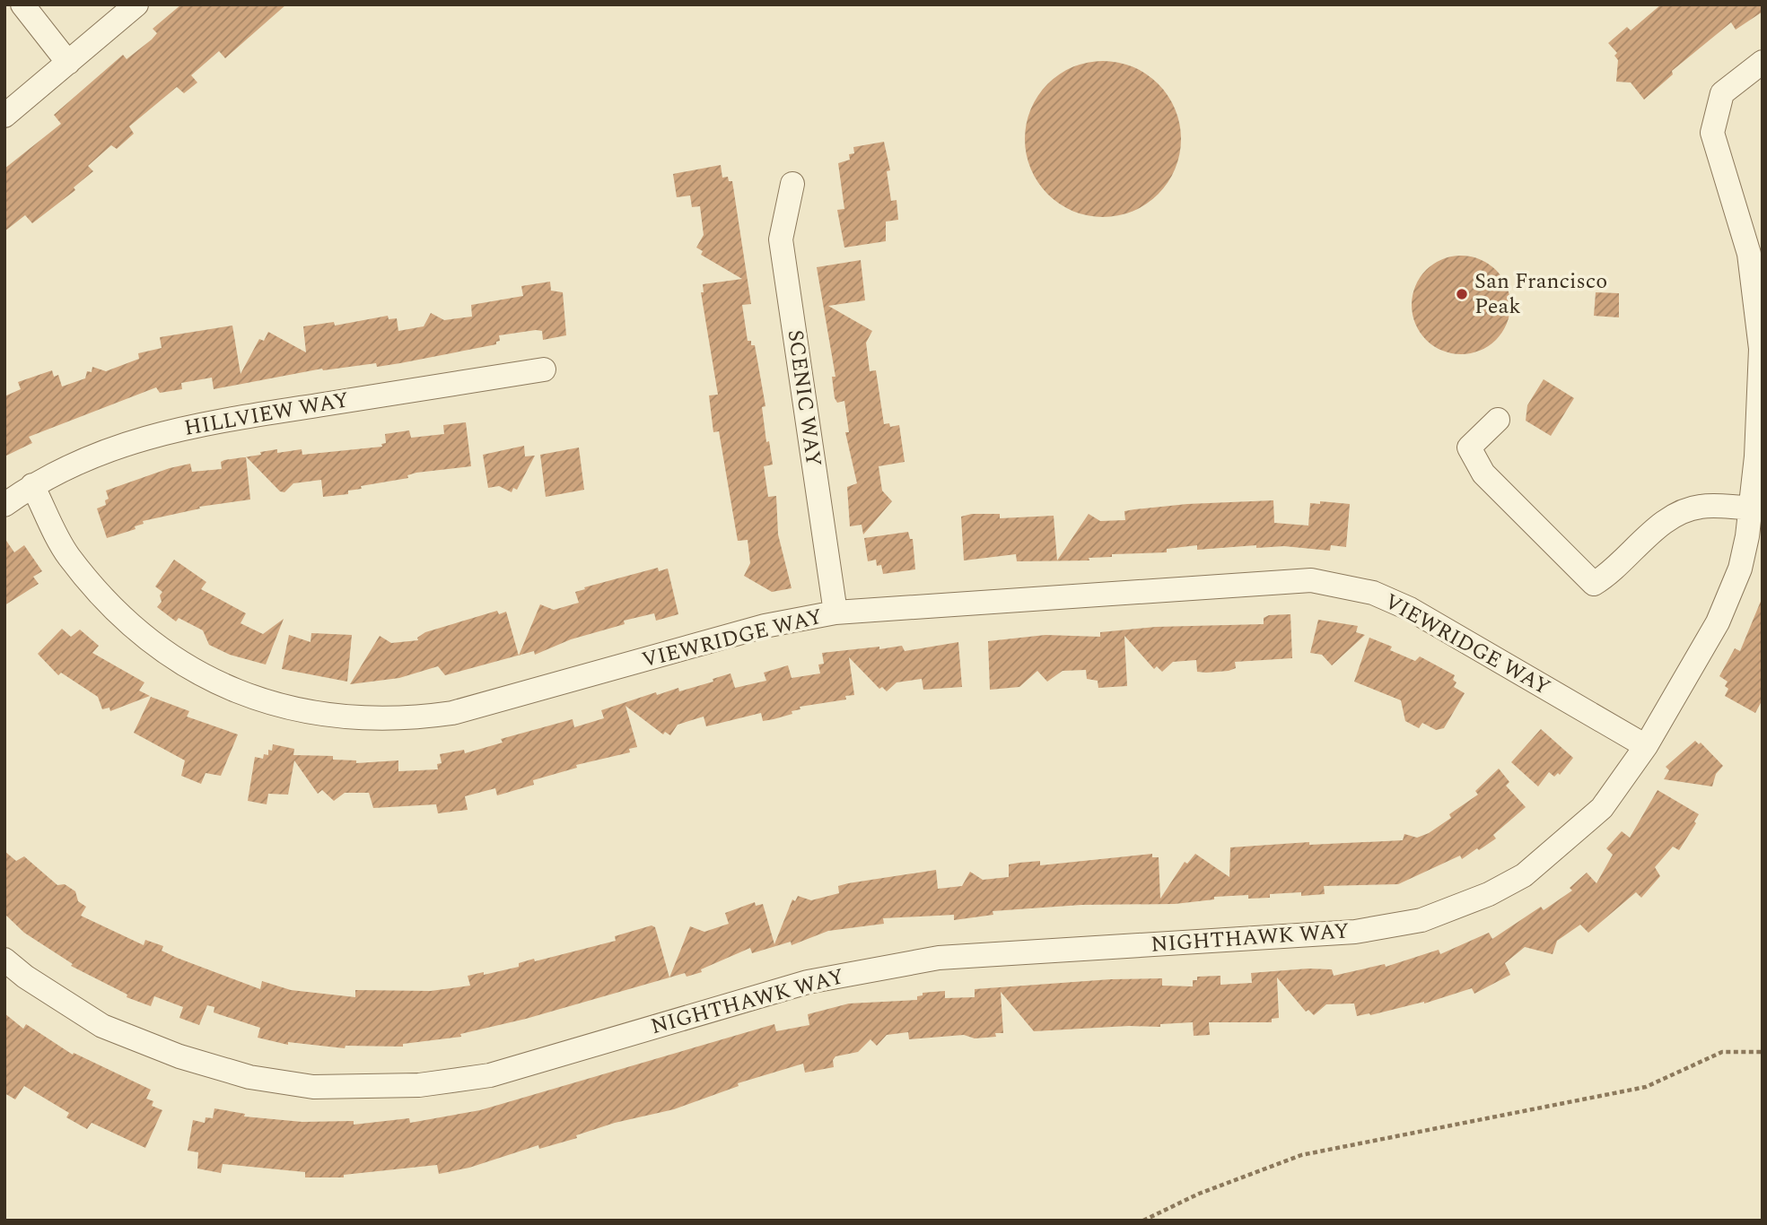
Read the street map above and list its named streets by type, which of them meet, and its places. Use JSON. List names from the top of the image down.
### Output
{
  "streets": {
    "street": [
      "SCENIC WAY",
      "HILLVIEW WAY",
      "VIEWRIDGE WAY",
      "NIGHTHAWK WAY"
    ]
  },
  "crossings": [
    ["SCENIC WAY", "VIEWRIDGE WAY"],
    ["HILLVIEW WAY", "VIEWRIDGE WAY"],
    ["VIEWRIDGE WAY", "NIGHTHAWK WAY"]
  ],
  "places": ["San Francisco Peak"]
}
